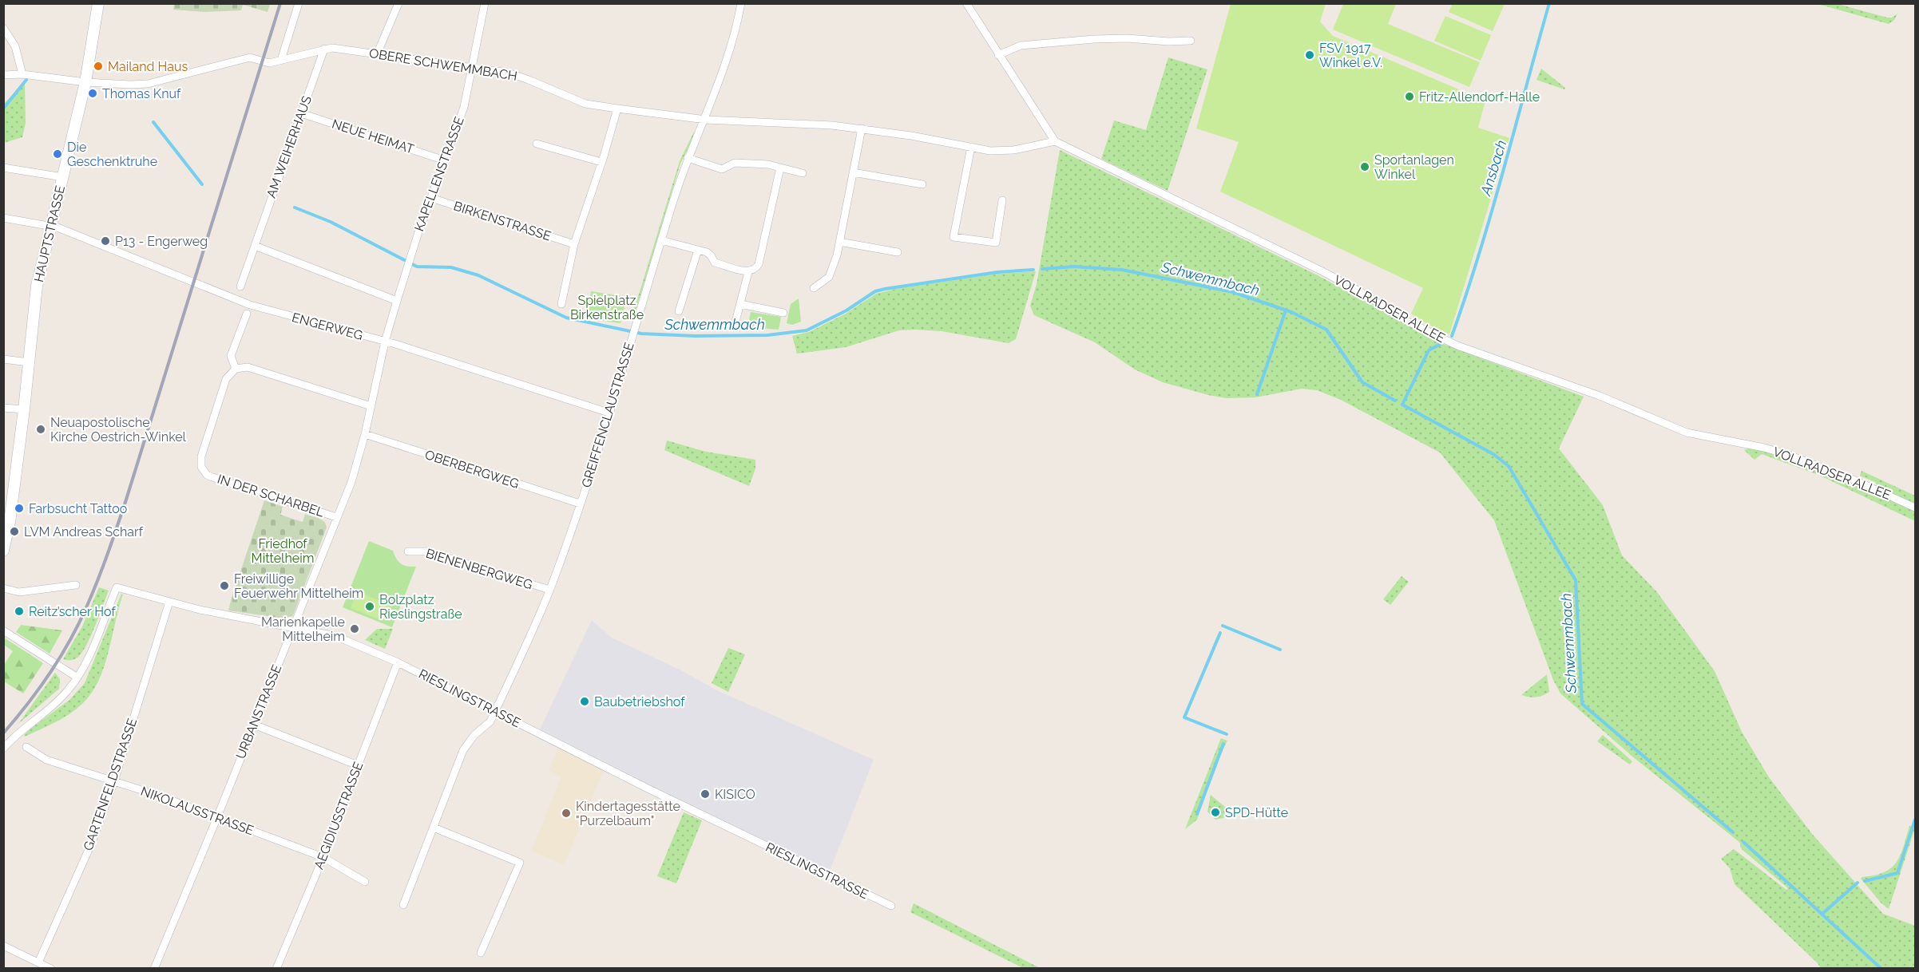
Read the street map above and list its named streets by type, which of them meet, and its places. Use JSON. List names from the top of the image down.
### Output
{
  "streets": {
    "main road": ["HAUPTSTRASSE"],
    "street": [
      "OBERE SCHWEMMBACH",
      "NEUE HEIMAT",
      "AM WEIHERHAUS",
      "KAPELLENSTRASSE",
      "BIRKENSTRASSE",
      "VOLLRADSER ALLEE",
      "ENGERWEG",
      "GREIFFENCLAUSTRASSE",
      "OBERBERGWEG",
      "IN DER SCHARBEL",
      "BIENENBERGWEG",
      "RIESLINGSTRASSE",
      "URBANSTRASSE",
      "GARTENFELDSTRASSE",
      "NIKOLAUSSTRASSE",
      "AEGIDIUSSTRASSE"
    ]
  },
  "crossings": [
    ["OBERE SCHWEMMBACH", "AM WEIHERHAUS"],
    ["OBERE SCHWEMMBACH", "KAPELLENSTRASSE"],
    ["OBERE SCHWEMMBACH", "HAUPTSTRASSE"],
    ["OBERE SCHWEMMBACH", "VOLLRADSER ALLEE"],
    ["OBERE SCHWEMMBACH", "GREIFFENCLAUSTRASSE"],
    ["NEUE HEIMAT", "AM WEIHERHAUS"],
    ["NEUE HEIMAT", "KAPELLENSTRASSE"],
    ["KAPELLENSTRASSE", "BIRKENSTRASSE"],
    ["KAPELLENSTRASSE", "ENGERWEG"],
    ["KAPELLENSTRASSE", "URBANSTRASSE"],
    ["HAUPTSTRASSE", "ENGERWEG"],
    ["ENGERWEG", "GREIFFENCLAUSTRASSE"],
    ["ENGERWEG", "URBANSTRASSE"],
    ["GREIFFENCLAUSTRASSE", "OBERBERGWEG"],
    ["GREIFFENCLAUSTRASSE", "BIENENBERGWEG"],
    ["GREIFFENCLAUSTRASSE", "RIESLINGSTRASSE"],
    ["OBERBERGWEG", "URBANSTRASSE"],
    ["IN DER SCHARBEL", "URBANSTRASSE"],
    ["RIESLINGSTRASSE", "URBANSTRASSE"],
    ["RIESLINGSTRASSE", "GARTENFELDSTRASSE"],
    ["RIESLINGSTRASSE", "AEGIDIUSSTRASSE"],
    ["URBANSTRASSE", "NIKOLAUSSTRASSE"],
    ["GARTENFELDSTRASSE", "NIKOLAUSSTRASSE"],
    ["NIKOLAUSSTRASSE", "AEGIDIUSSTRASSE"]
  ],
  "water": ["Ansbach", "Schwemmbach"],
  "parks": ["Spielplatz Birkenstraße", "Friedhof Mittelheim"],
  "places": [
    "FSV 1917 Winkel e.V.",
    "Mailand Haus",
    "Thomas Knuf",
    "Fritz-Allendorf-Halle",
    "Die Geschenktruhe",
    "Sportanlagen Winkel",
    "P13 - Engerweg",
    "Neuapostolische Kirche Oestrich-Winkel",
    "Farbsucht Tattoo",
    "LVM Andreas Scharf",
    "Freiwillige Feuerwehr Mittelheim",
    "Bolzplatz Rieslingstraße",
    "Reitz’scher Hof",
    "Marienkapelle Mittelheim",
    "Baubetriebshof",
    "KISICO",
    "SPD-Hütte",
    "Kindertagesstätte \"Purzelbaum\""
  ]
}
